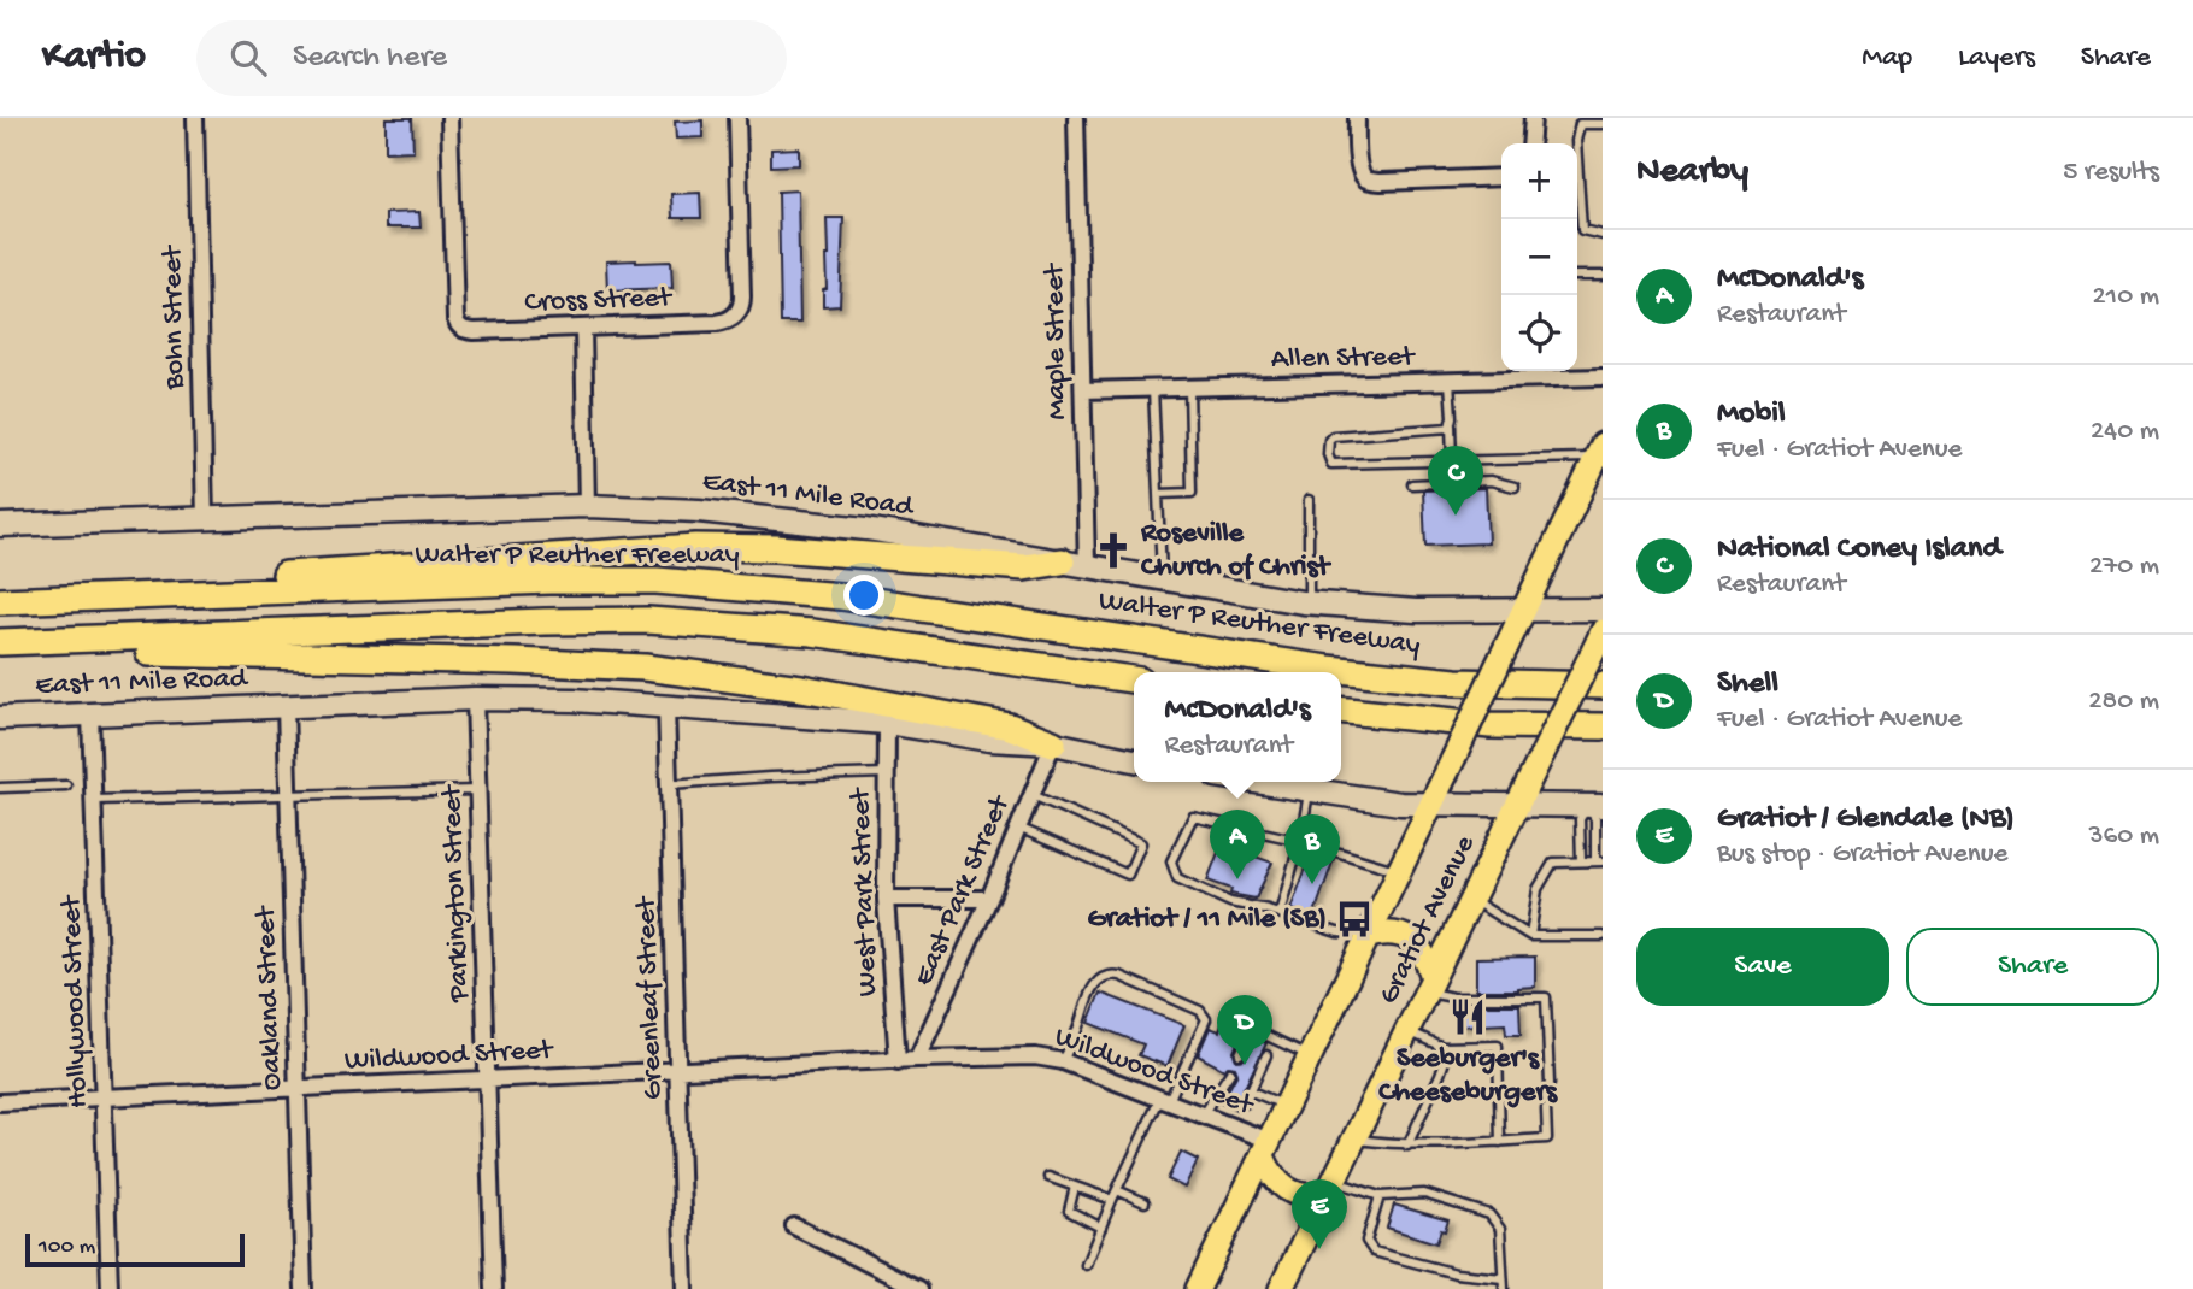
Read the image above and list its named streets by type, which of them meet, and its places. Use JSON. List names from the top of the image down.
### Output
{
  "streets": {
    "highway": ["Walter P Reuther Freeway"],
    "main road": ["East 11 Mile Road", "Gratiot Avenue"],
    "street": [
      "Cross Street",
      "Bohn Street",
      "Maple Street",
      "Allen Street",
      "East Park Street",
      "West Park Street",
      "Parkington Street",
      "Oakland Street",
      "Greenleaf Street",
      "Hollywood Street",
      "Wildwood Street"
    ]
  },
  "crossings": [
    ["Bohn Street", "East 11 Mile Road"],
    ["Maple Street", "Allen Street"],
    ["Maple Street", "East 11 Mile Road"],
    ["East 11 Mile Road", "East Park Street"],
    ["East 11 Mile Road", "West Park Street"],
    ["East 11 Mile Road", "Parkington Street"],
    ["East 11 Mile Road", "Gratiot Avenue"],
    ["East 11 Mile Road", "Oakland Street"],
    ["East 11 Mile Road", "Greenleaf Street"],
    ["East 11 Mile Road", "Hollywood Street"],
    ["East Park Street", "Wildwood Street"],
    ["West Park Street", "Wildwood Street"],
    ["Parkington Street", "Wildwood Street"],
    ["Gratiot Avenue", "Wildwood Street"],
    ["Oakland Street", "Wildwood Street"],
    ["Greenleaf Street", "Wildwood Street"],
    ["Hollywood Street", "Wildwood Street"]
  ],
  "places": {
    "church": ["Roseville Church of Christ"],
    "bus stop": ["Gratiot / 11 Mile (SB)"],
    "restaurant": ["Seeburger's Cheeseburgers"]
  },
  "scale_bar": "100 m",
  "page": {
    "header": "Kartio",
    "search": "Search here",
    "nav": ["Map", "Layers", "Share"],
    "heading": ["Nearby", "5 results"],
    "map_buttons": ["+", "−"],
    "list": [
      {
        "mark": "A",
        "name": "McDonald's",
        "note": "Restaurant",
        "value": "210 m"
      },
      {
        "mark": "B",
        "name": "Mobil",
        "note": "Fuel · Gratiot Avenue",
        "value": "240 m"
      },
      {
        "mark": "C",
        "name": "National Coney Island",
        "note": "Restaurant",
        "value": "270 m"
      },
      {
        "mark": "D",
        "name": "Shell",
        "note": "Fuel · Gratiot Avenue",
        "value": "280 m"
      },
      {
        "mark": "E",
        "name": "Gratiot / Glendale (NB)",
        "note": "Bus stop · Gratiot Avenue",
        "value": "360 m"
      }
    ],
    "pins": [
      "C",
      "A",
      "B",
      "D",
      "E"
    ],
    "popup": ["McDonald's", "Restaurant"],
    "buttons": ["Save", "Share"],
    "scale": "100 m"
  }
}
